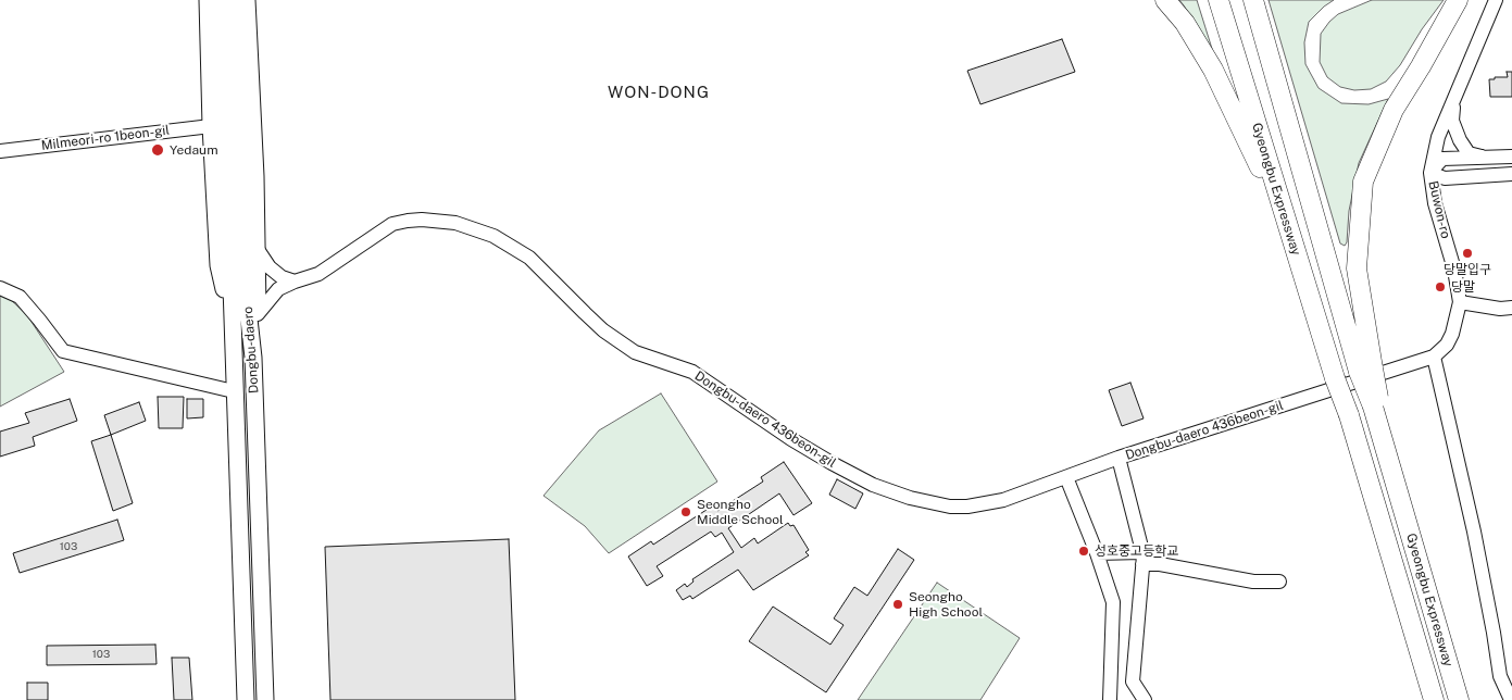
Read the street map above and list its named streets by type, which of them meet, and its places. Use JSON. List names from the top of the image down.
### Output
{
  "streets": {
    "highway": ["Gyeongbu Expressway"],
    "main road": ["Dongbu-daero"],
    "street": ["Milmeori-ro 1beon-gil", "Buwon-ro", "Dongbu-daero 436beon-gil"]
  },
  "crossings": [
    ["Milmeori-ro 1beon-gil", "Dongbu-daero"],
    ["Buwon-ro", "Dongbu-daero 436beon-gil"]
  ],
  "districts": ["WON-DONG"],
  "places": [
    "Yedaum",
    "당말입구",
    "당말",
    "Seongho Middle School",
    "성호중고등학교",
    "Seongho High School"
  ],
  "house_numbers": ["103", "103"]
}
